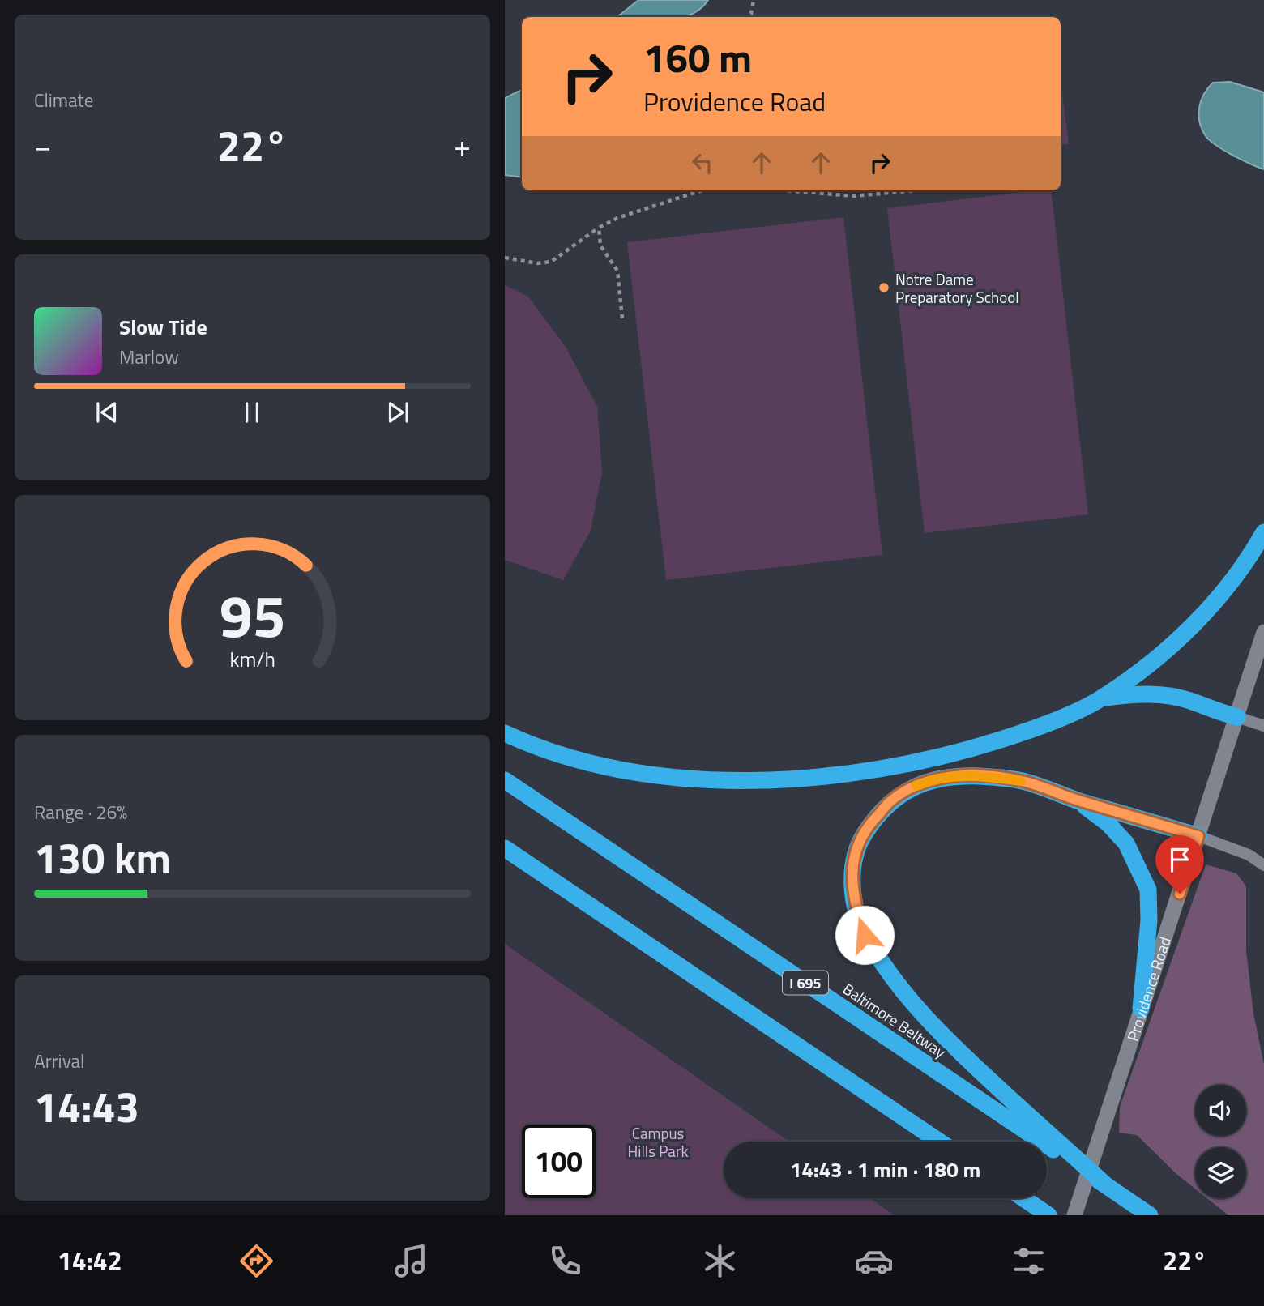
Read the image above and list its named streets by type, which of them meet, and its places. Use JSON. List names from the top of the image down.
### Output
{
  "streets": {
    "highway": ["I 695", "Baltimore Beltway"],
    "street": ["Providence Road"]
  },
  "parks": ["Campus Hills Park"],
  "places": ["Notre Dame Preparatory School"],
  "page": {
    "tile": [
      "Climate",
      ["Range · 26%", "130 km"],
      ["Arrival", "14:43"]
    ],
    "turn": ["160 m", "Providence Road"],
    "heat": ["−", "22°", "+"],
    "song": ["Slow Tide", "Marlow"],
    "limit": "100",
    "trip": "14:43 · 1 min · 180 m",
    "tabs": ["14:42", "22°"],
    "gauge": ["95", "km/h"]
  }
}
